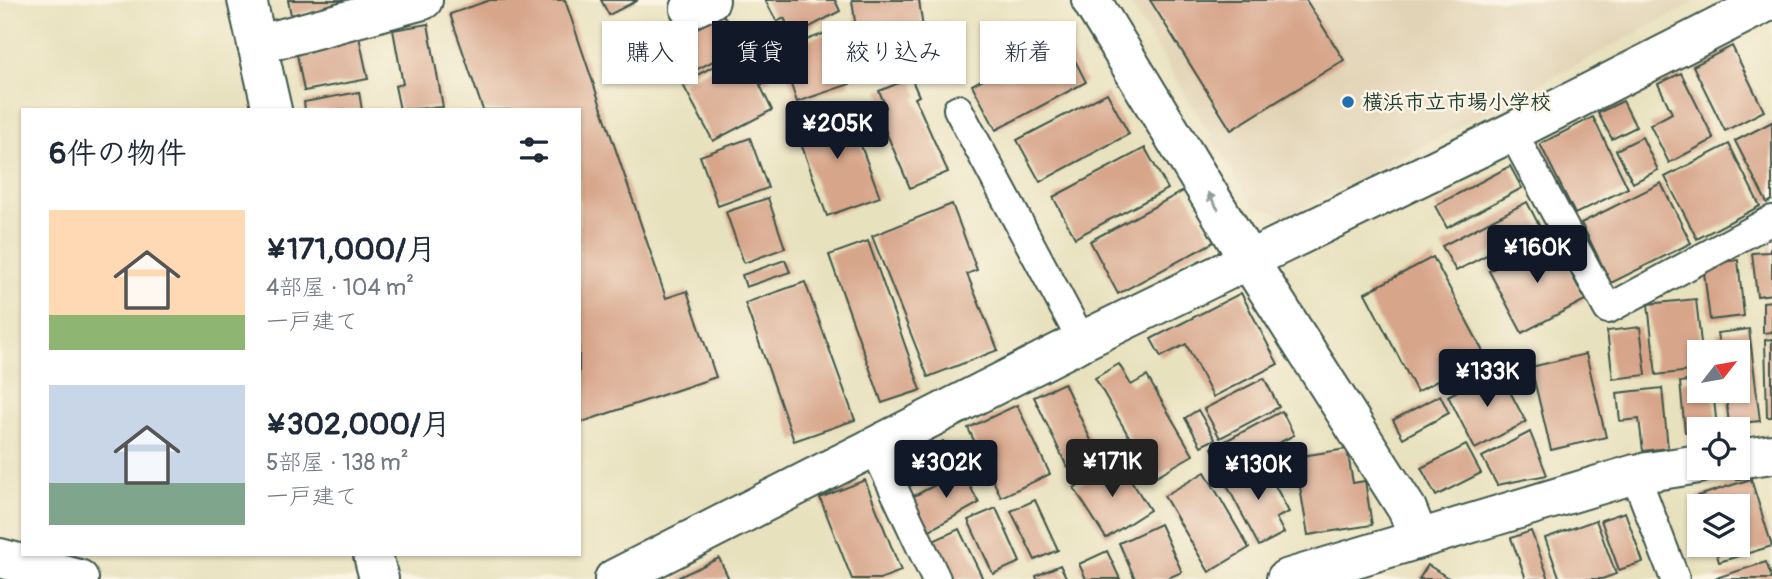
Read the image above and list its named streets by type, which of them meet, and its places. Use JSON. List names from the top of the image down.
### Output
{
  "places": ["横浜市立市場小学校"],
  "north": "top right",
  "page": {
    "chip": [
      "購入",
      "賃貸",
      "絞り込み",
      "新着"
    ],
    "price": [
      "¥205K",
      "¥160K",
      "¥133K",
      "¥171K",
      "¥302K",
      "¥130K"
    ],
    "heading": "6件の物件",
    "list": [
      {
        "name": "¥171,000/月",
        "note": "4部屋 · 104 m² · 一戸建て"
      },
      {
        "name": "¥302,000/月",
        "note": "5部屋 · 138 m² · 一戸建て"
      }
    ]
  }
}
